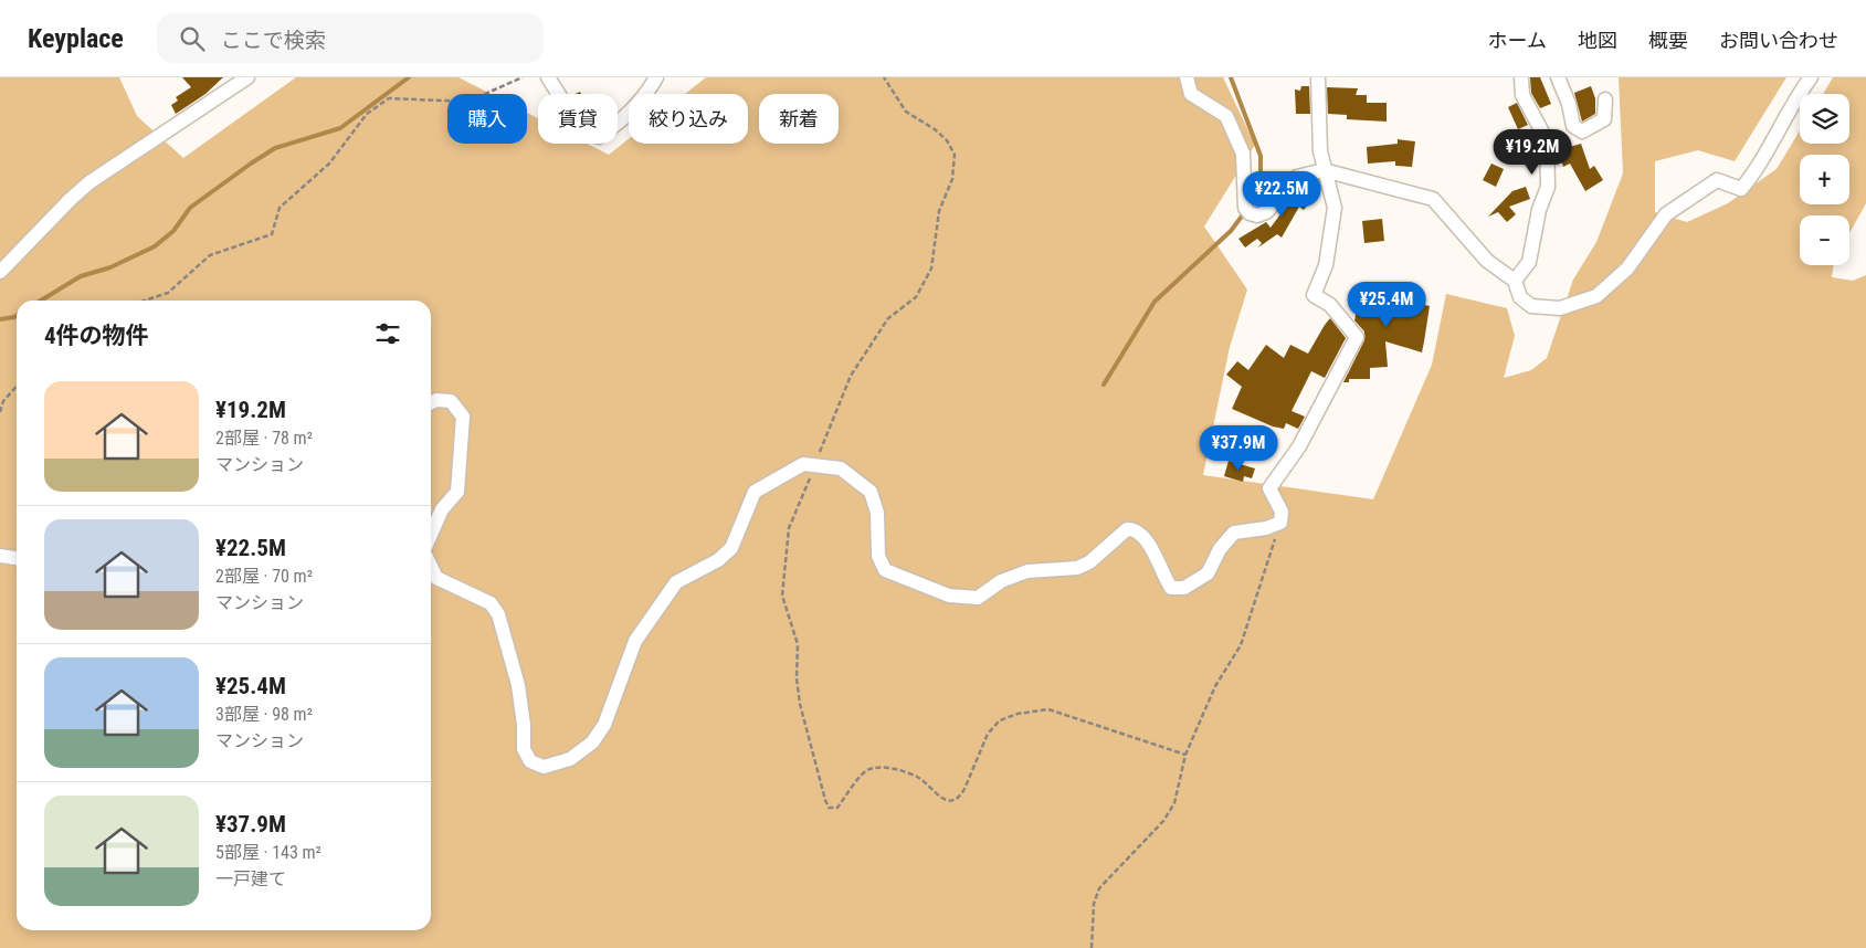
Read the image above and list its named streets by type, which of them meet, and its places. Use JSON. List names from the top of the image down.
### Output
{
  "page": {
    "header": "Keyplace",
    "search": "ここで検索",
    "nav": [
      "ホーム",
      "地図",
      "概要",
      "お問い合わせ"
    ],
    "map_buttons": ["+", "−"],
    "chip": [
      "購入",
      "賃貸",
      "絞り込み",
      "新着"
    ],
    "price": [
      "¥19.2M",
      "¥22.5M",
      "¥25.4M",
      "¥37.9M"
    ],
    "heading": "4件の物件",
    "list": [
      {
        "name": "¥19.2M",
        "note": "2部屋 · 78 m² · マンション"
      },
      {
        "name": "¥22.5M",
        "note": "2部屋 · 70 m² · マンション"
      },
      {
        "name": "¥25.4M",
        "note": "3部屋 · 98 m² · マンション"
      },
      {
        "name": "¥37.9M",
        "note": "5部屋 · 143 m² · 一戸建て"
      }
    ]
  }
}
